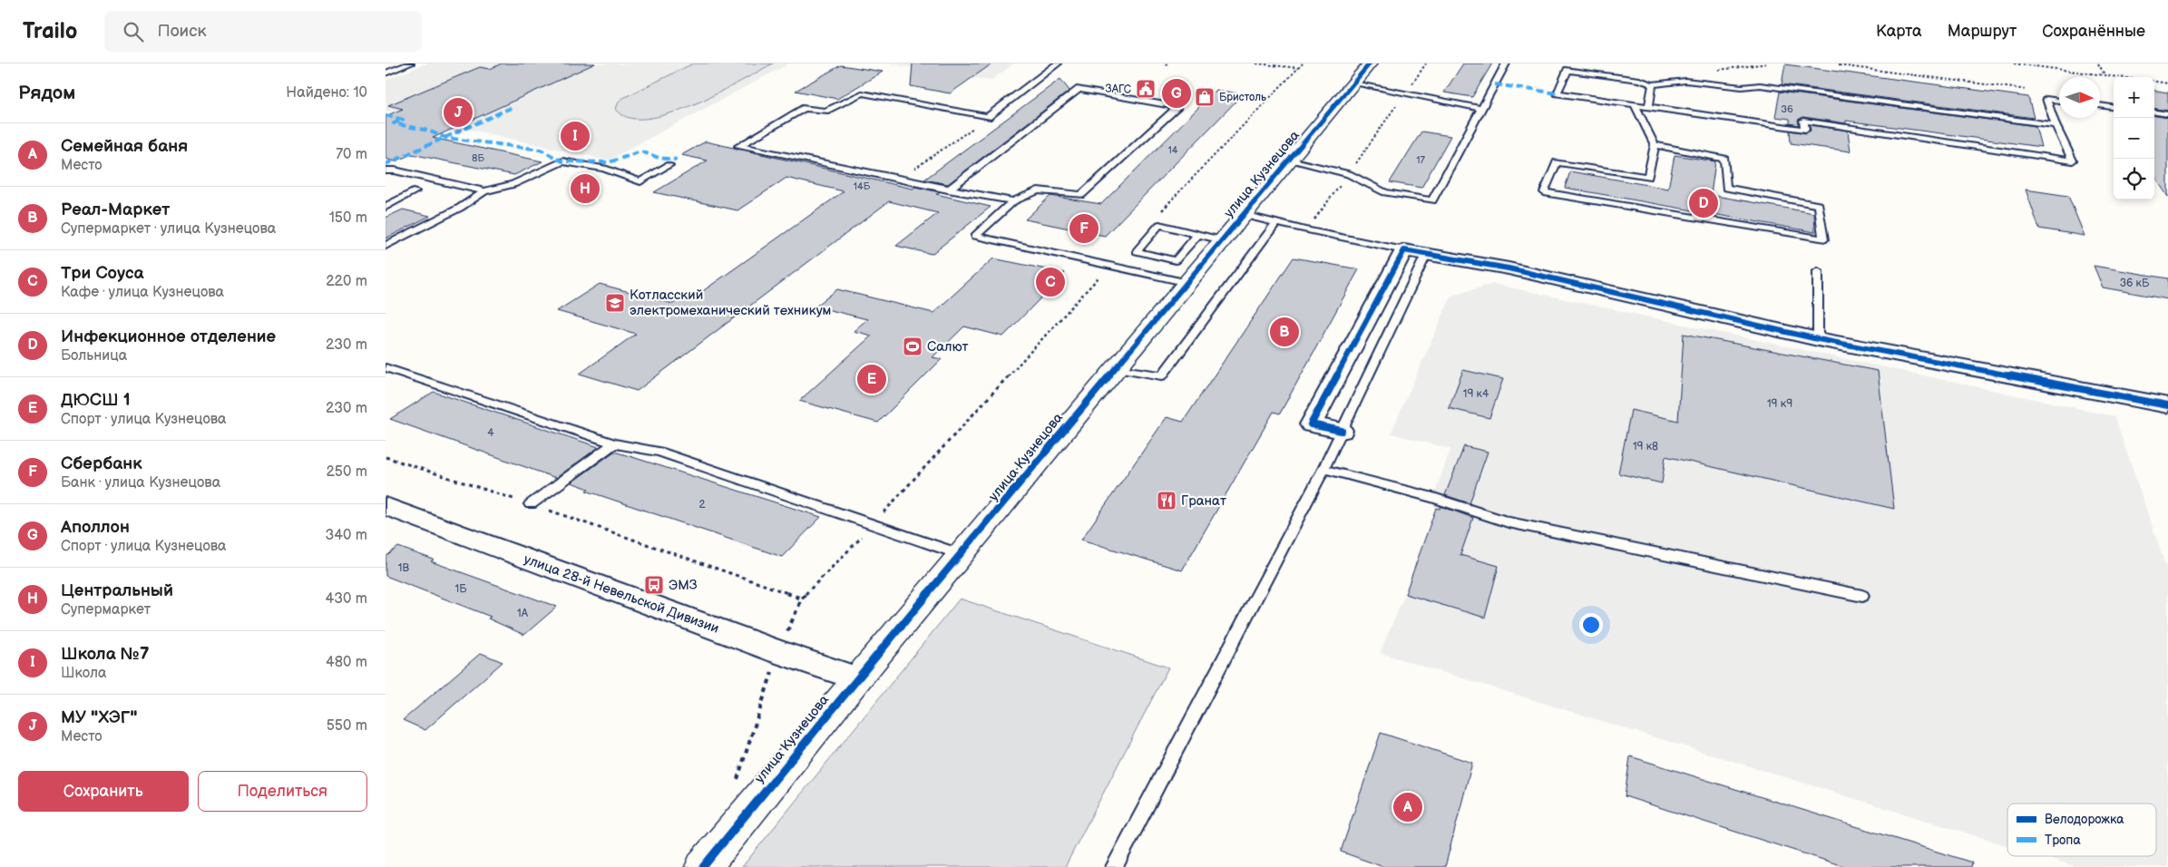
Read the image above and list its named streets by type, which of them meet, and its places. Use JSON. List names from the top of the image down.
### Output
{
  "streets": {
    "street": ["улица Кузнецова", "улица 28-й Невельской Дивизии"]
  },
  "crossings": [
    ["улица Кузнецова", "улица 28-й Невельской Дивизии"]
  ],
  "places": {
    "public building": ["ЗАГС"],
    "shop": ["Бристоль"],
    "school or university": ["Котласский электромеханический техникум"],
    "sports": ["Салют"],
    "restaurant": ["Гранат"],
    "bus stop": ["ЭМЗ"]
  },
  "house_numbers": [
    "36",
    "14",
    "8Б",
    "17",
    "14Б",
    "36 кБ",
    "19 к4",
    "19 к9",
    "4",
    "19 к8",
    "2",
    "1В",
    "1Б",
    "1А"
  ],
  "legend": ["Велодорожка", "Тропа"],
  "north": "right",
  "page": {
    "header": "Trailo",
    "search": "Поиск",
    "nav": ["Карта", "Маршрут", "Сохранённые"],
    "heading": ["Рядом", "Найдено: 10"],
    "map_buttons": ["+", "−"],
    "pins": [
      "G",
      "J",
      "I",
      "H",
      "D",
      "F",
      "C",
      "B",
      "E",
      "A"
    ],
    "list": [
      {
        "mark": "A",
        "name": "Семейная баня",
        "note": "Место",
        "value": "70 m"
      },
      {
        "mark": "B",
        "name": "Реал-Маркет",
        "note": "Супермаркет · улица Кузнецова",
        "value": "150 m"
      },
      {
        "mark": "C",
        "name": "Три Соуса",
        "note": "Кафе · улица Кузнецова",
        "value": "220 m"
      },
      {
        "mark": "D",
        "name": "Инфекционное отделение",
        "note": "Больница",
        "value": "230 m"
      },
      {
        "mark": "E",
        "name": "ДЮСШ 1",
        "note": "Спорт · улица Кузнецова",
        "value": "230 m"
      },
      {
        "mark": "F",
        "name": "Сбербанк",
        "note": "Банк · улица Кузнецова",
        "value": "250 m"
      },
      {
        "mark": "G",
        "name": "Аполлон",
        "note": "Спорт · улица Кузнецова",
        "value": "340 m"
      },
      {
        "mark": "H",
        "name": "Центральный",
        "note": "Супермаркет",
        "value": "430 m"
      },
      {
        "mark": "I",
        "name": "Школа №7",
        "note": "Школа",
        "value": "480 m"
      },
      {
        "mark": "J",
        "name": "МУ \"ХЭГ\"",
        "note": "Место",
        "value": "550 m"
      }
    ],
    "buttons": ["Сохранить", "Поделиться"]
  }
}
